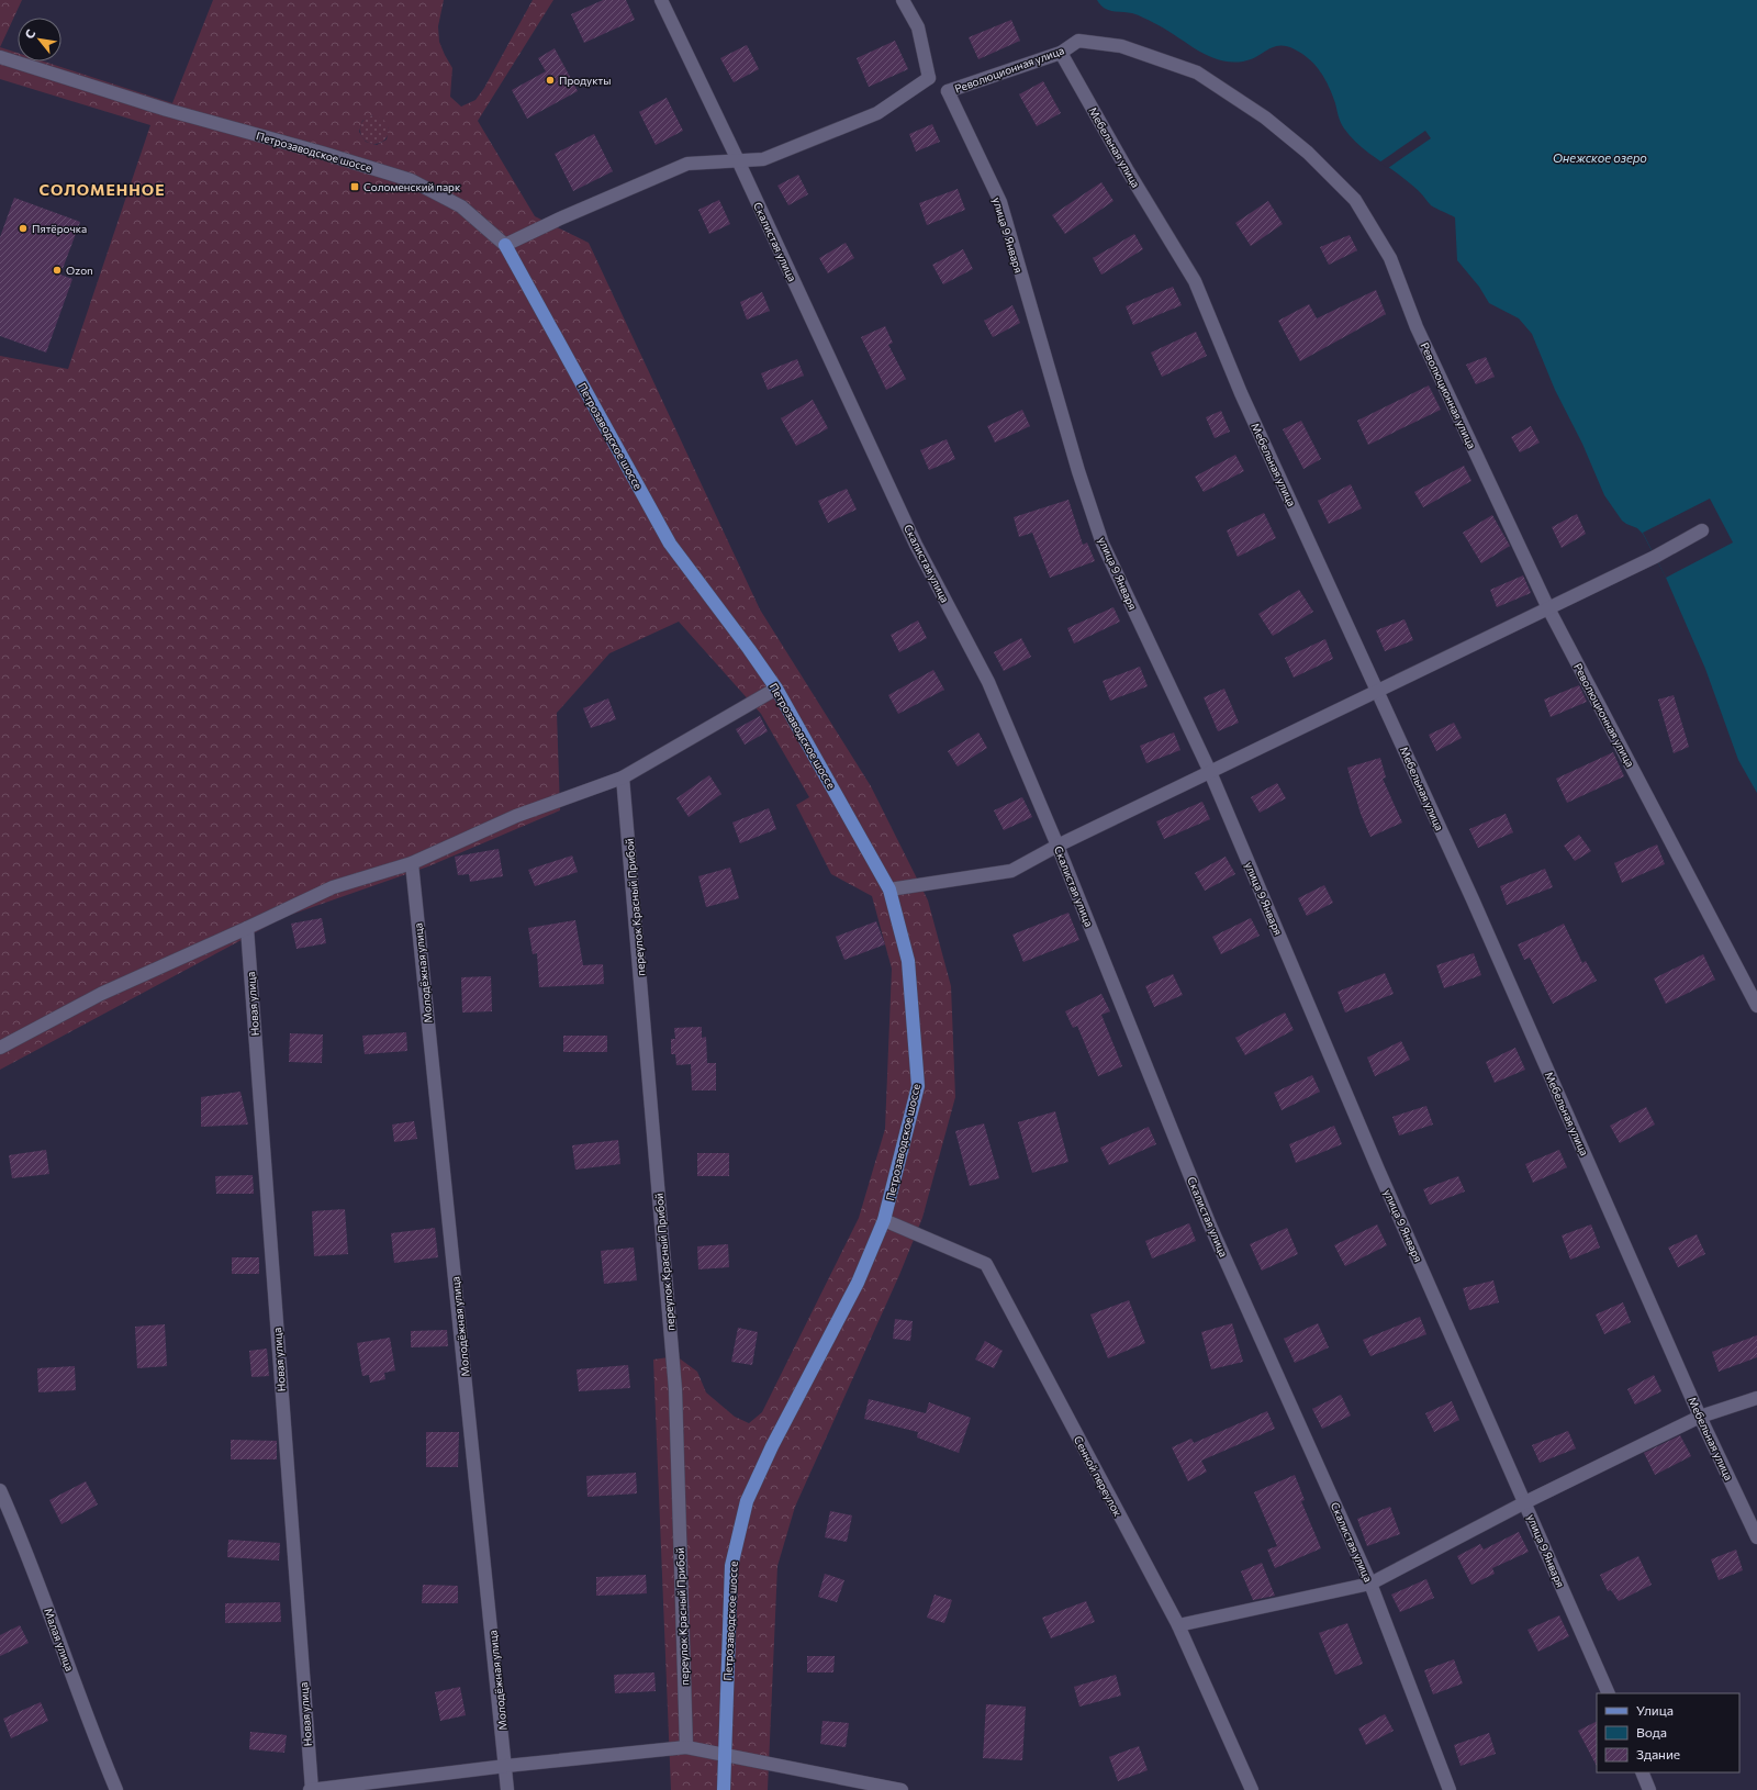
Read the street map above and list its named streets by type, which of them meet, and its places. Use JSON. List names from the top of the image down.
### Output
{
  "streets": {
    "main road": ["Петрозаводское шоссе"],
    "street": [
      "Революционная улица",
      "Мебельная улица",
      "улица 9 Января",
      "Скалистая улица",
      "переулок Красный Прибой",
      "Молодёжная улица",
      "Новая улица",
      "Сенной переулок",
      "Малая улица"
    ]
  },
  "crossings": [
    ["Революционная улица", "Мебельная улица"],
    ["Революционная улица", "улица 9 Января"],
    ["Петрозаводское шоссе", "Сенной переулок"]
  ],
  "districts": ["СОЛОМЕННОЕ"],
  "water": ["Онежское озеро"],
  "places": {
    "other": ["Продукты", "Пятёрочка", "Ozon"],
    "transit": ["Соломенский парк"]
  },
  "legend": ["Улица", "Вода", "Здание"],
  "north": "top left"
}
